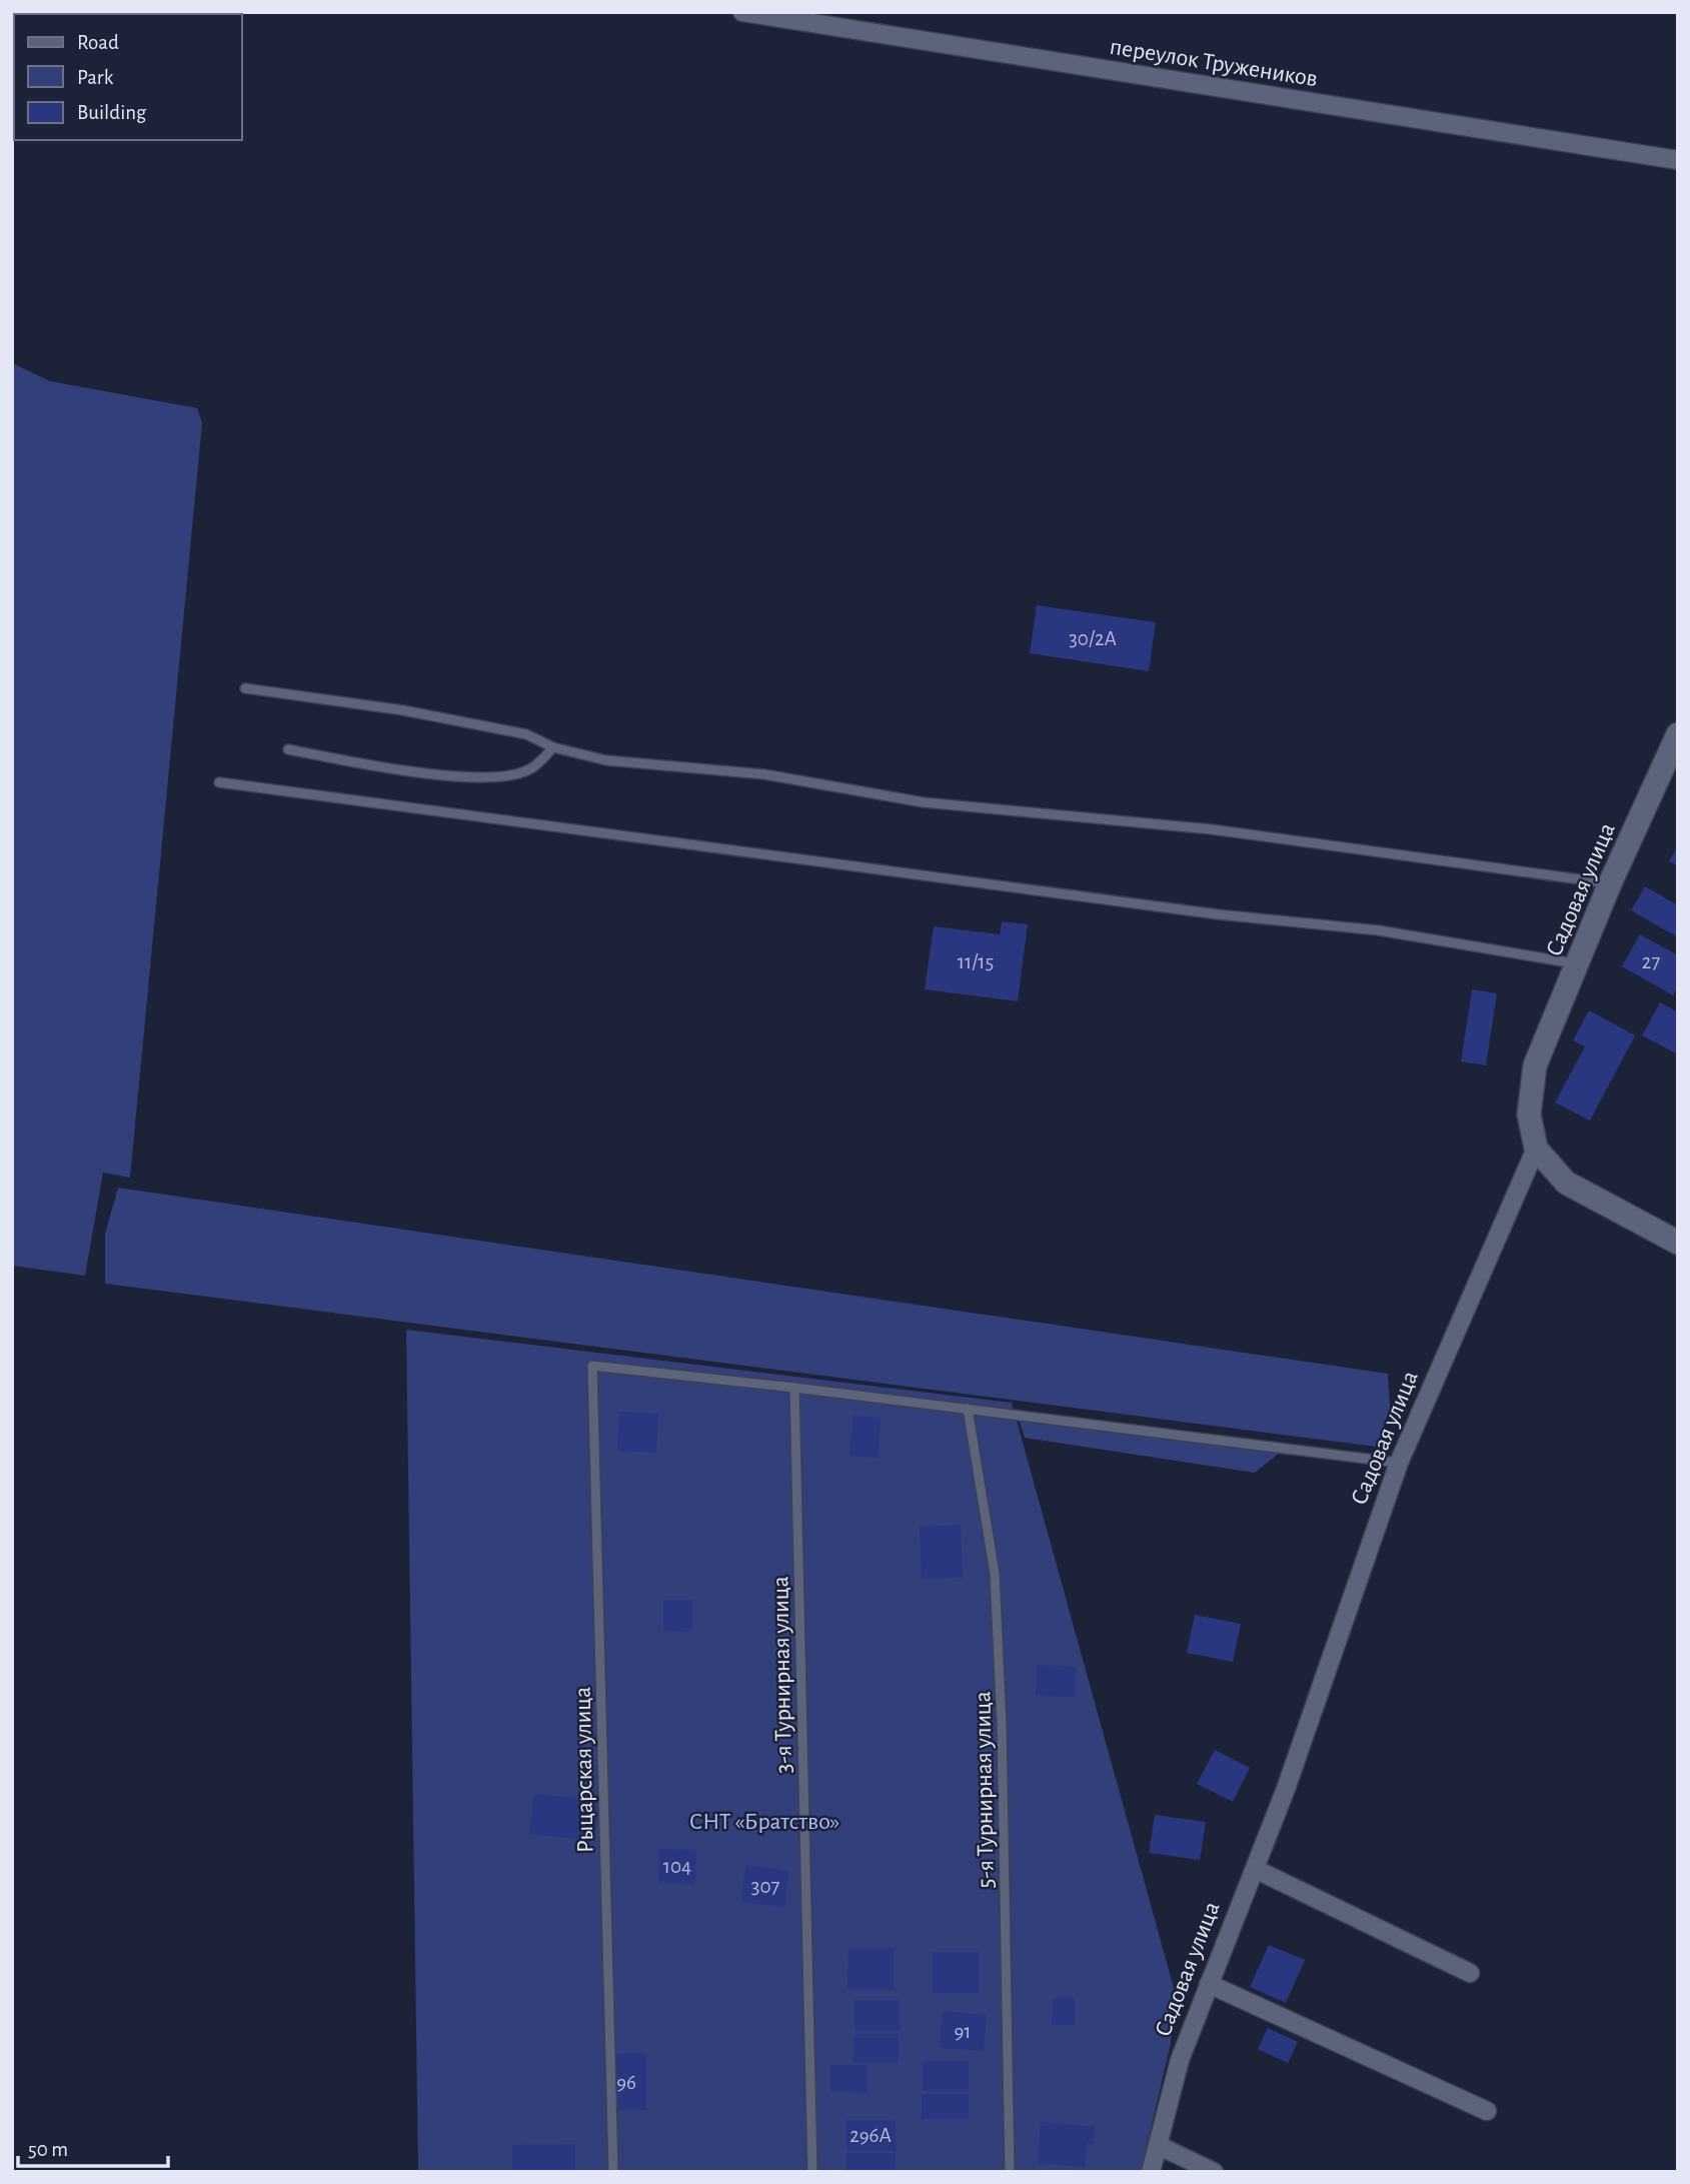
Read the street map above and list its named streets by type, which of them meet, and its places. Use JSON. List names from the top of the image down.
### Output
{
  "streets": {
    "street": ["переулок Тружеников", "Садовая улица"],
    "lane": ["3-я Турнирная улица", "Рыцарская улица", "5-я Турнирная улица"]
  },
  "crossings": [
    ["3-я Турнирная улица", "Рыцарская улица"]
  ],
  "parks": ["СНТ «Братство»"],
  "house_numbers": [
    "30/2А",
    "11/15",
    "27",
    "104",
    "307",
    "91",
    "96",
    "296А"
  ],
  "legend": ["Road", "Park", "Building"],
  "scale_bar": "50 m"
}
